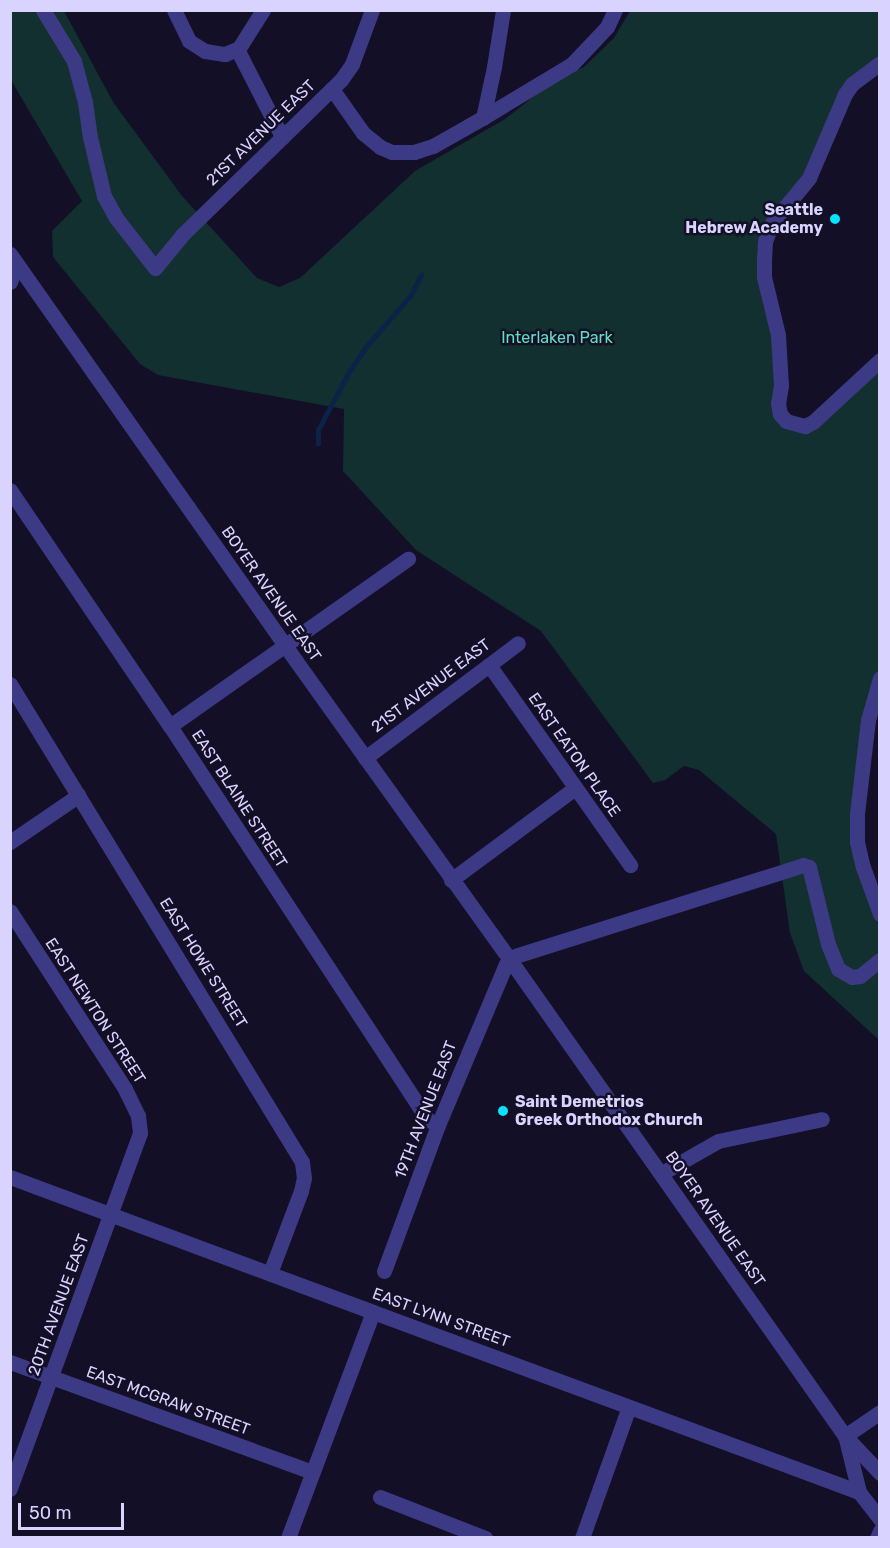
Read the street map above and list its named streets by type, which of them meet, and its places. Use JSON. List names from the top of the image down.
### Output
{
  "streets": {
    "street": [
      "21ST AVENUE EAST",
      "BOYER AVENUE EAST",
      "EAST EATON PLACE",
      "EAST BLAINE STREET",
      "EAST HOWE STREET",
      "EAST NEWTON STREET",
      "19TH AVENUE EAST",
      "20TH AVENUE EAST",
      "EAST LYNN STREET",
      "EAST MCGRAW STREET"
    ]
  },
  "crossings": [
    ["21ST AVENUE EAST", "BOYER AVENUE EAST"],
    ["21ST AVENUE EAST", "EAST EATON PLACE"],
    ["BOYER AVENUE EAST", "19TH AVENUE EAST"],
    ["BOYER AVENUE EAST", "EAST LYNN STREET"],
    ["EAST BLAINE STREET", "19TH AVENUE EAST"],
    ["EAST HOWE STREET", "EAST LYNN STREET"],
    ["EAST NEWTON STREET", "20TH AVENUE EAST"],
    ["20TH AVENUE EAST", "EAST LYNN STREET"],
    ["20TH AVENUE EAST", "EAST MCGRAW STREET"]
  ],
  "parks": ["Interlaken Park"],
  "places": ["Seattle Hebrew Academy", "Saint Demetrios Greek Orthodox Church"],
  "scale_bar": "50 m"
}
